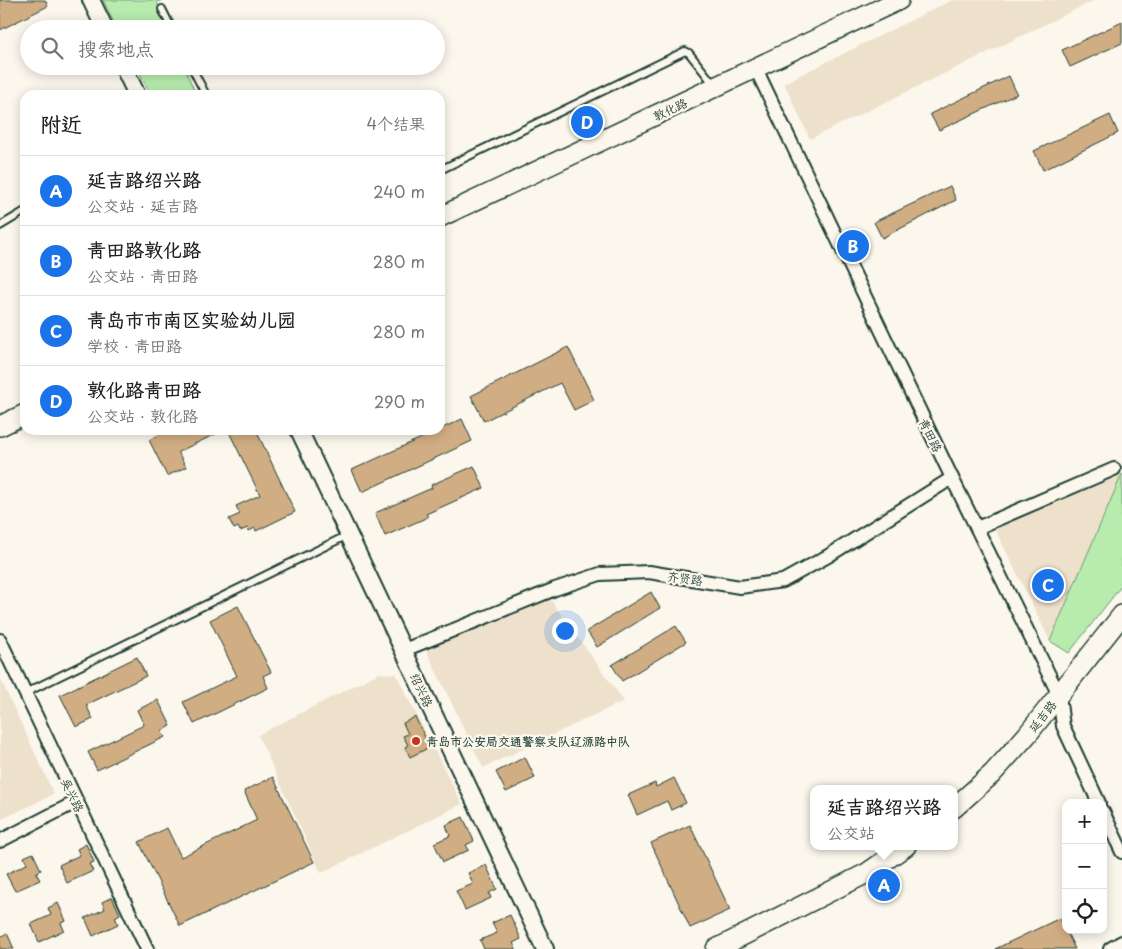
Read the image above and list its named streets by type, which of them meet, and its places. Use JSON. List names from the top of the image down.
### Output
{
  "streets": {
    "main road": ["敦化路", "延吉路"],
    "street": [
      "青田路",
      "齐贤路",
      "绍兴路",
      "吴兴路"
    ]
  },
  "crossings": [
    ["敦化路", "青田路"],
    ["青田路", "齐贤路"],
    ["青田路", "延吉路"],
    ["齐贤路", "绍兴路"]
  ],
  "places": ["青岛市公安局交通警察支队辽源路中队"],
  "page": {
    "search": "搜索地点",
    "heading": ["附近", "4个结果"],
    "pins": [
      "D",
      "B",
      "C",
      "A"
    ],
    "list": [
      {
        "mark": "A",
        "name": "延吉路绍兴路",
        "note": "公交站 · 延吉路",
        "value": "240 m"
      },
      {
        "mark": "B",
        "name": "青田路敦化路",
        "note": "公交站 · 青田路",
        "value": "280 m"
      },
      {
        "mark": "C",
        "name": "青岛市市南区实验幼儿园",
        "note": "学校 · 青田路",
        "value": "280 m"
      },
      {
        "mark": "D",
        "name": "敦化路青田路",
        "note": "公交站 · 敦化路",
        "value": "290 m"
      }
    ],
    "popup": ["延吉路绍兴路", "公交站"],
    "map_buttons": ["+", "−"]
  }
}
